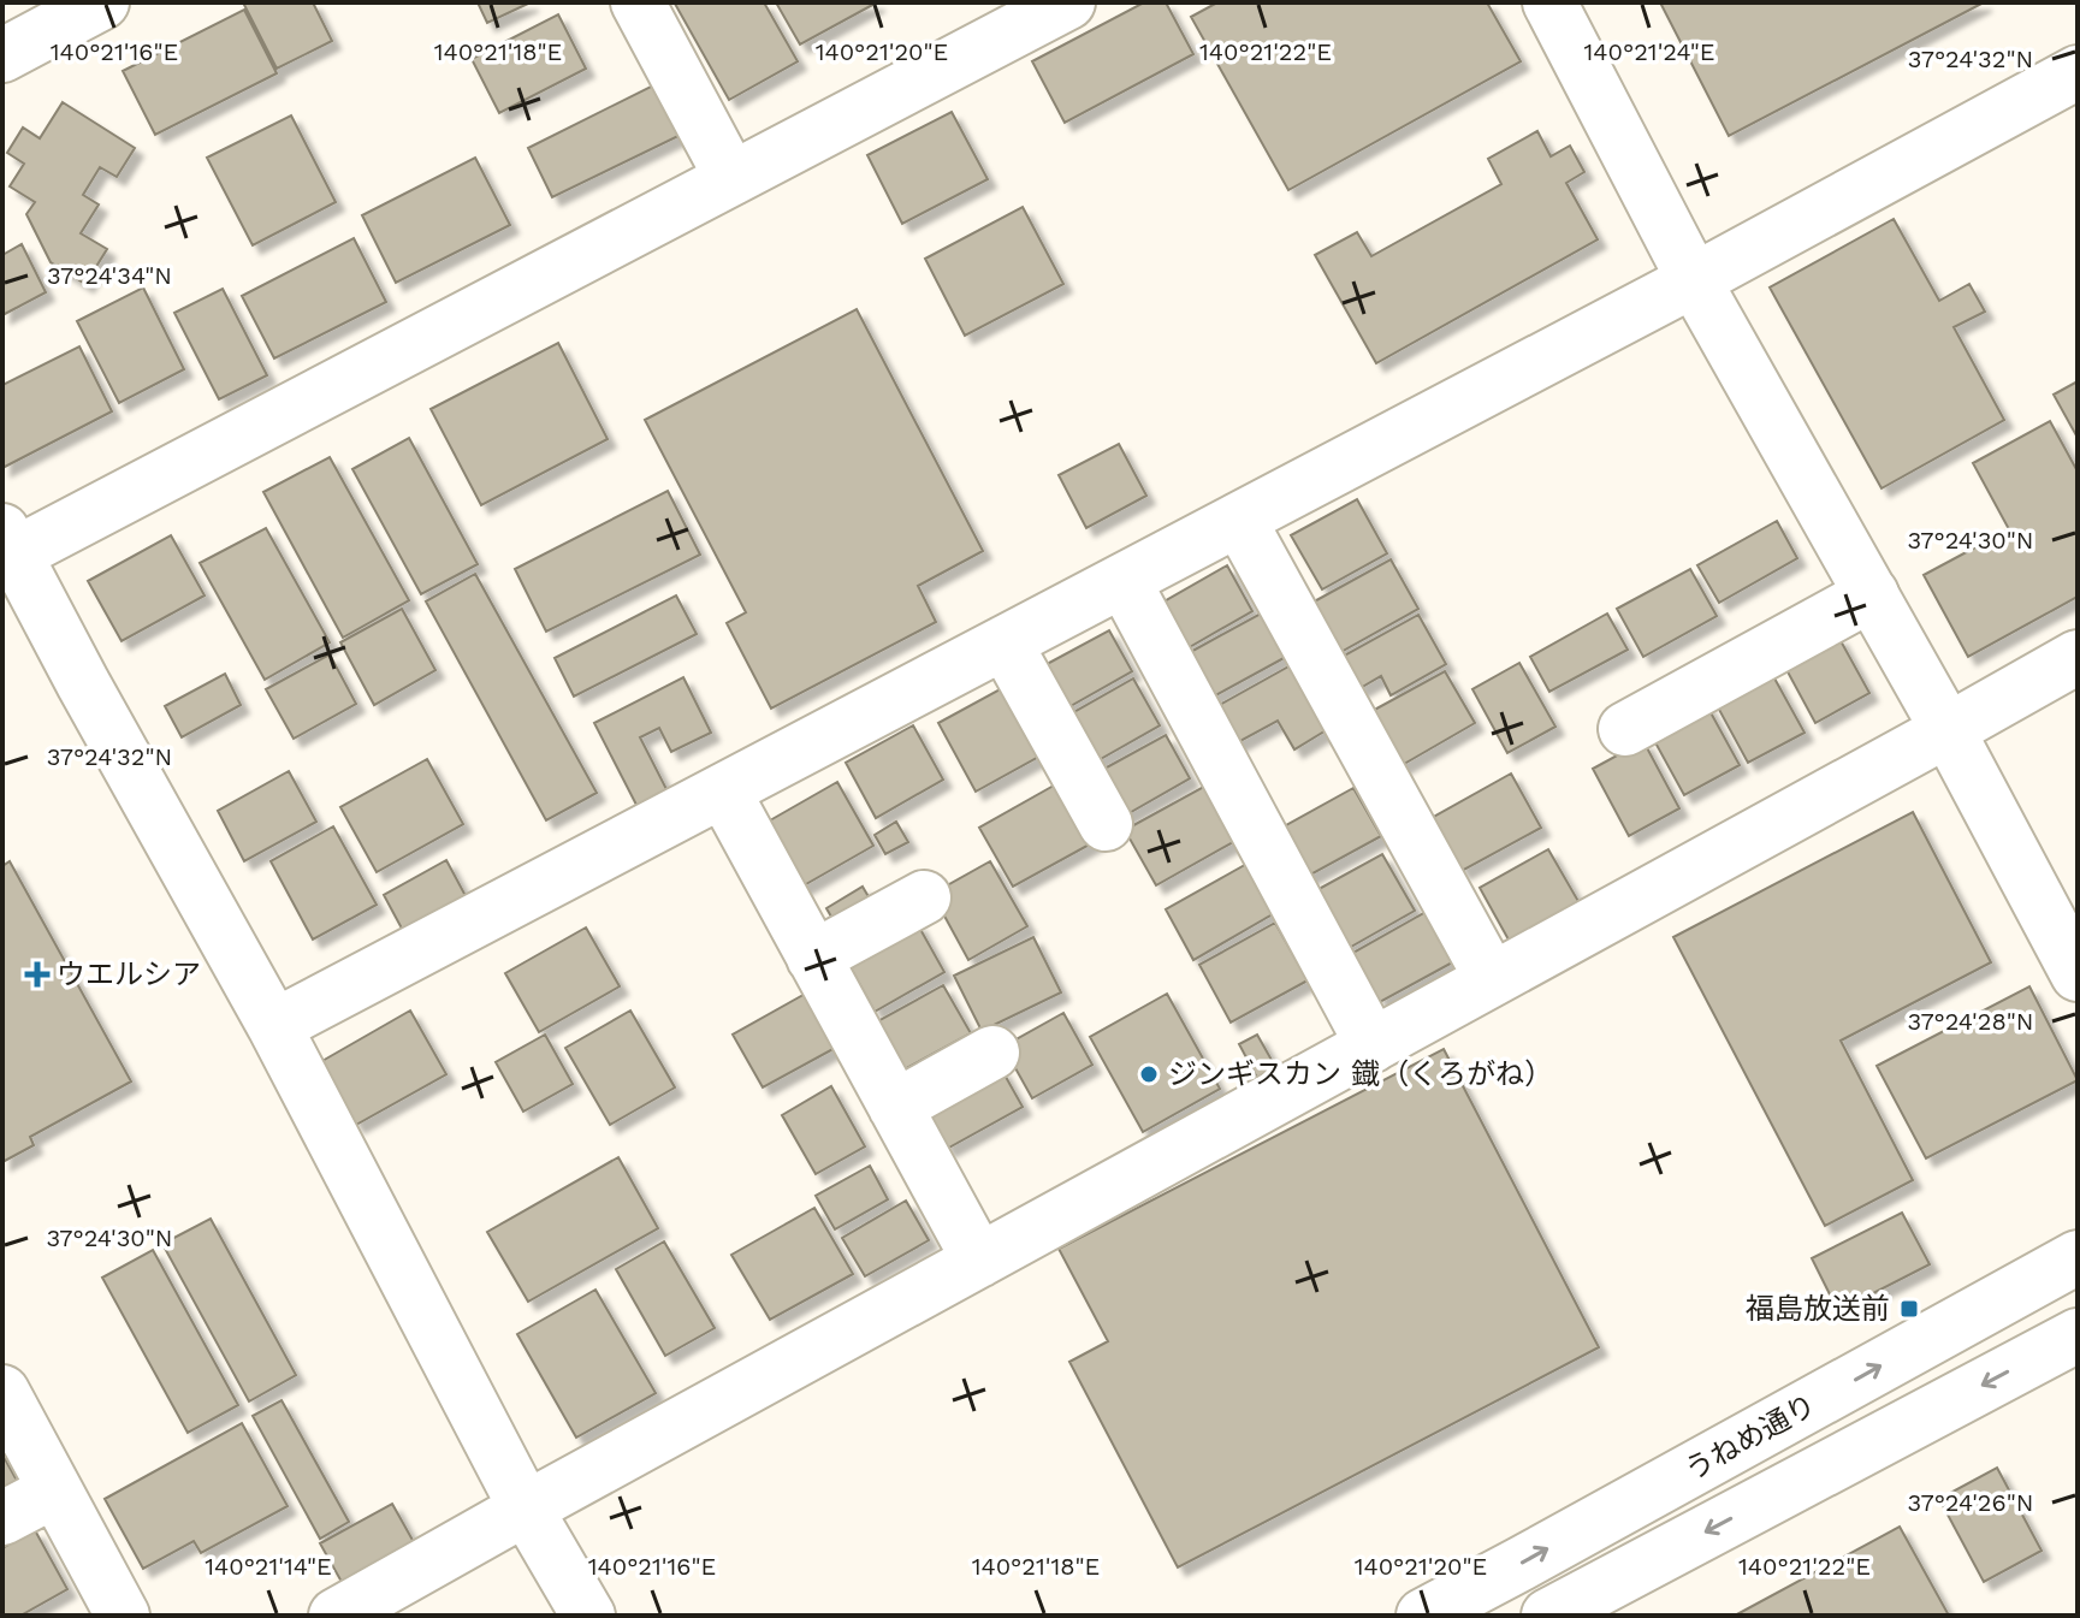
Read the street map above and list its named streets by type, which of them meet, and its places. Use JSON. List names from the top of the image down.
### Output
{
  "streets": {
    "street": ["うねめ通り"]
  },
  "places": {
    "health": ["ウエルシア"],
    "other": ["ジンギスカン 鐡（くろがね）"],
    "transit": ["福島放送前"]
  },
  "coordinates": [
    "140°21'24\"E",
    "140°21'16\"E",
    "140°21'18\"E",
    "140°21'20\"E",
    "140°21'22\"E",
    "37°24'32\"N",
    "37°24'34\"N",
    "37°24'30\"N",
    "37°24'28\"N",
    "37°24'26\"N",
    "140°21'14\"E"
  ]
}
